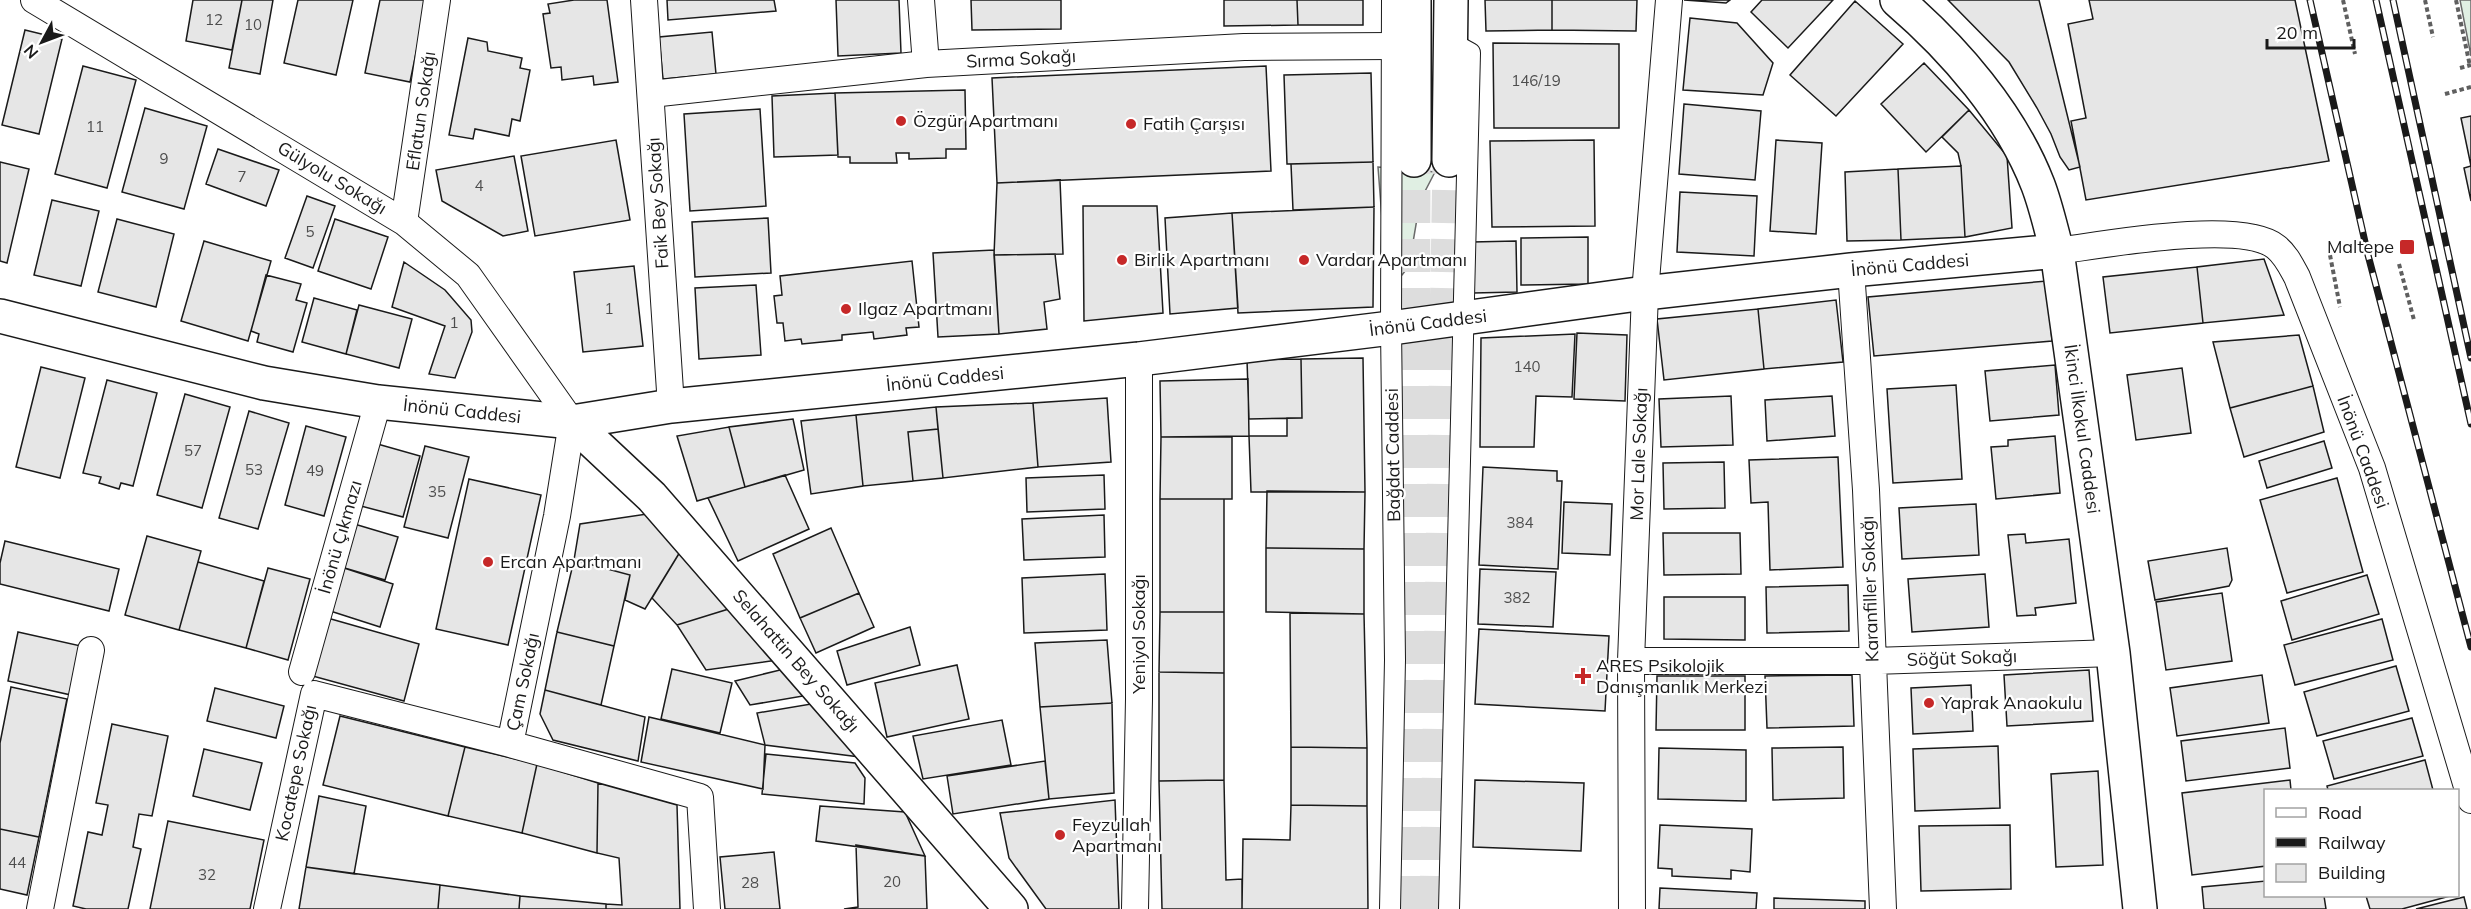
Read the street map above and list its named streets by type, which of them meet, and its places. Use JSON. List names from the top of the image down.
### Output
{
  "streets": {
    "main road": ["İnönü Caddesi", "İkinci İlkokul Caddesi", "Selahattin Bey Sokağı"],
    "street": [
      "Sırma Sokağı",
      "Eflatun Sokağı",
      "Gülyolu Sokağı",
      "Faik Bey Sokağı",
      "Mor Lale Sokağı",
      "Bağdat Caddesi",
      "İnönü Çıkmazı",
      "Karanfiller Sokağı",
      "Yeniyol Sokağı",
      "Söğüt Sokağı",
      "Çam Sokağı",
      "Kocatepe Sokağı"
    ]
  },
  "crossings": [
    ["Sırma Sokağı", "Faik Bey Sokağı"],
    ["Sırma Sokağı", "Bağdat Caddesi"],
    ["Eflatun Sokağı", "Gülyolu Sokağı"],
    ["Gülyolu Sokağı", "İnönü Caddesi"],
    ["Gülyolu Sokağı", "Selahattin Bey Sokağı"],
    ["Gülyolu Sokağı", "Çam Sokağı"],
    ["Faik Bey Sokağı", "İnönü Caddesi"],
    ["İnönü Caddesi", "İkinci İlkokul Caddesi"],
    ["İnönü Caddesi", "Mor Lale Sokağı"],
    ["İnönü Caddesi", "Bağdat Caddesi"],
    ["İnönü Caddesi", "İnönü Çıkmazı"],
    ["İnönü Caddesi", "Karanfiller Sokağı"],
    ["İnönü Caddesi", "Yeniyol Sokağı"],
    ["İnönü Caddesi", "Selahattin Bey Sokağı"],
    ["İnönü Caddesi", "Çam Sokağı"],
    ["İkinci İlkokul Caddesi", "Söğüt Sokağı"],
    ["Mor Lale Sokağı", "Söğüt Sokağı"],
    ["Karanfiller Sokağı", "Söğüt Sokağı"],
    ["Selahattin Bey Sokağı", "Çam Sokağı"],
    ["Çam Sokağı", "Kocatepe Sokağı"]
  ],
  "places": {
    "other": [
      "Özgür Apartmanı",
      "Fatih Çarşısı",
      "Birlik Apartmanı",
      "Vardar Apartmanı",
      "Ilgaz Apartmanı",
      "Ercan Apartmanı",
      "Yaprak Anaokulu",
      "Feyzullah Apartmanı"
    ],
    "transit": ["Maltepe"],
    "health": ["ARES Psikolojik Danışmanlık Merkezi"]
  },
  "house_numbers": [
    "12",
    "10",
    "146/19",
    "11",
    "9",
    "7",
    "4",
    "5",
    "1",
    "1",
    "140",
    "57",
    "53",
    "49",
    "35",
    "384",
    "382",
    "44",
    "32",
    "20",
    "28"
  ],
  "legend": ["Road", "Railway", "Building"],
  "scale_bar": "20 m",
  "north": "bottom left"
}
